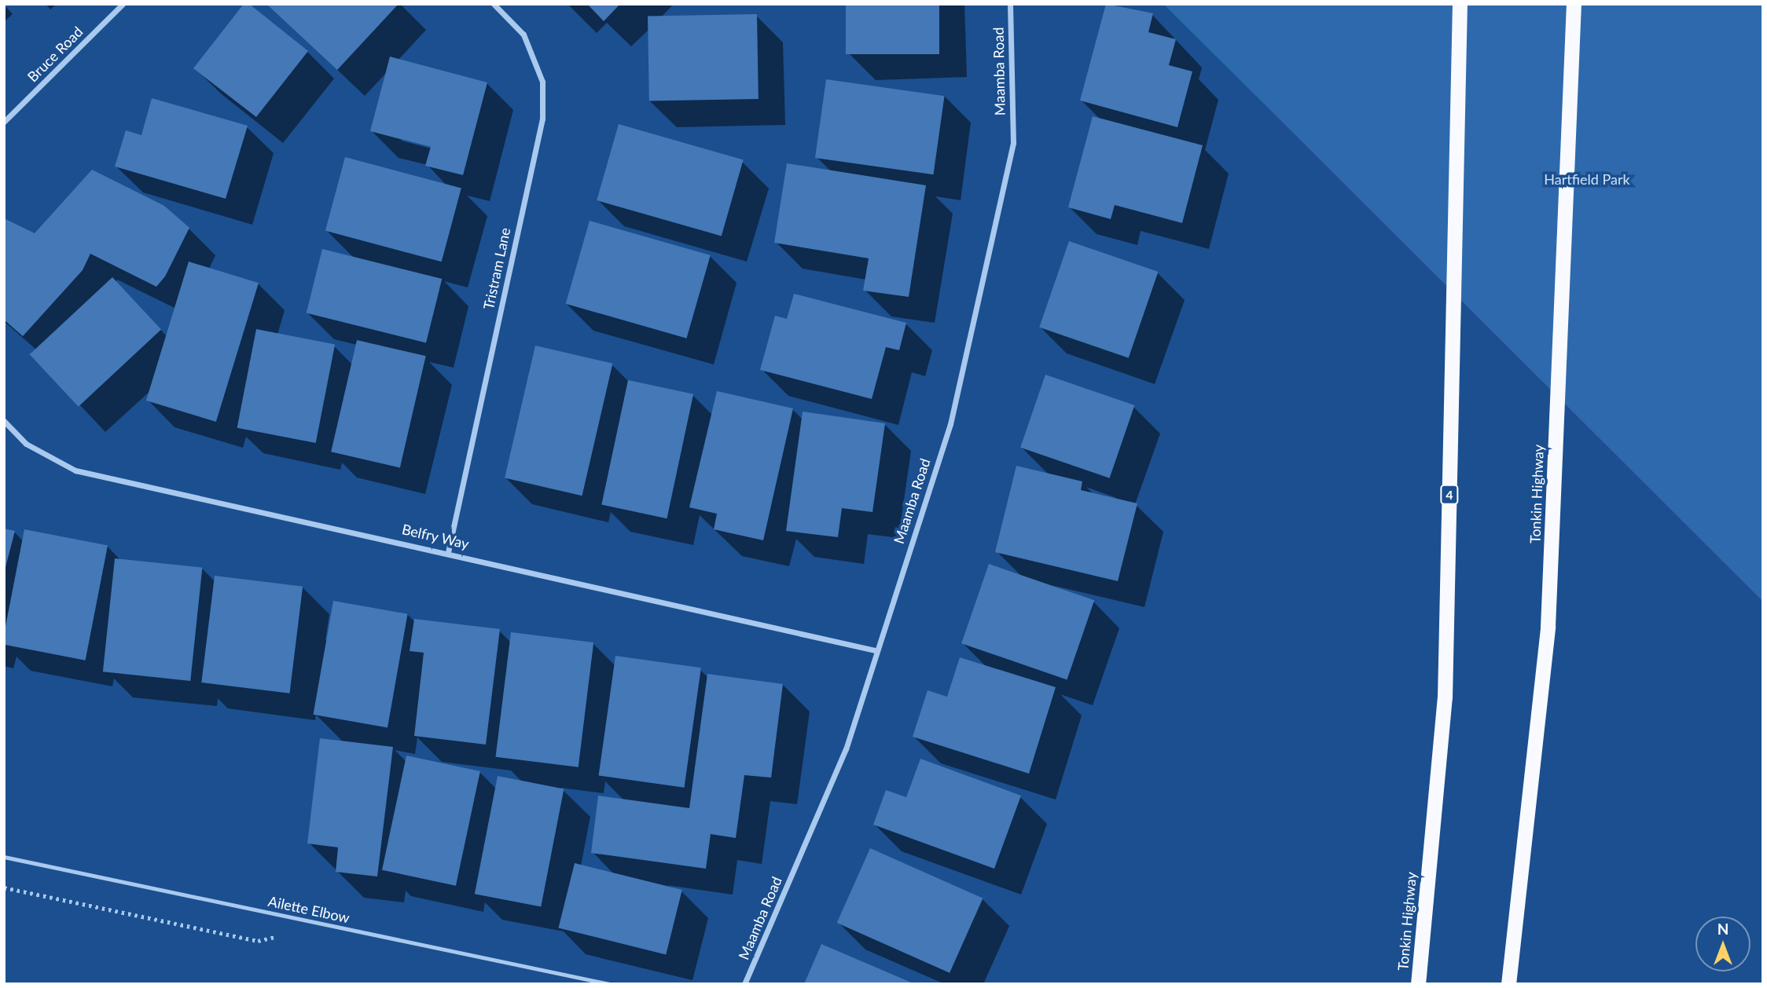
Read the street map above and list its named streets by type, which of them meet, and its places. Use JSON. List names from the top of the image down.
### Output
{
  "streets": {
    "highway": ["Tonkin Highway", "4"],
    "street": [
      "Bruce Road",
      "Maamba Road",
      "Tristram Lane",
      "Belfry Way"
    ],
    "lane": ["Ailette Elbow"]
  },
  "crossings": [
    ["Maamba Road", "Belfry Way"],
    ["Tristram Lane", "Belfry Way"]
  ],
  "parks": ["Hartfield Park"],
  "north": "top"
}
